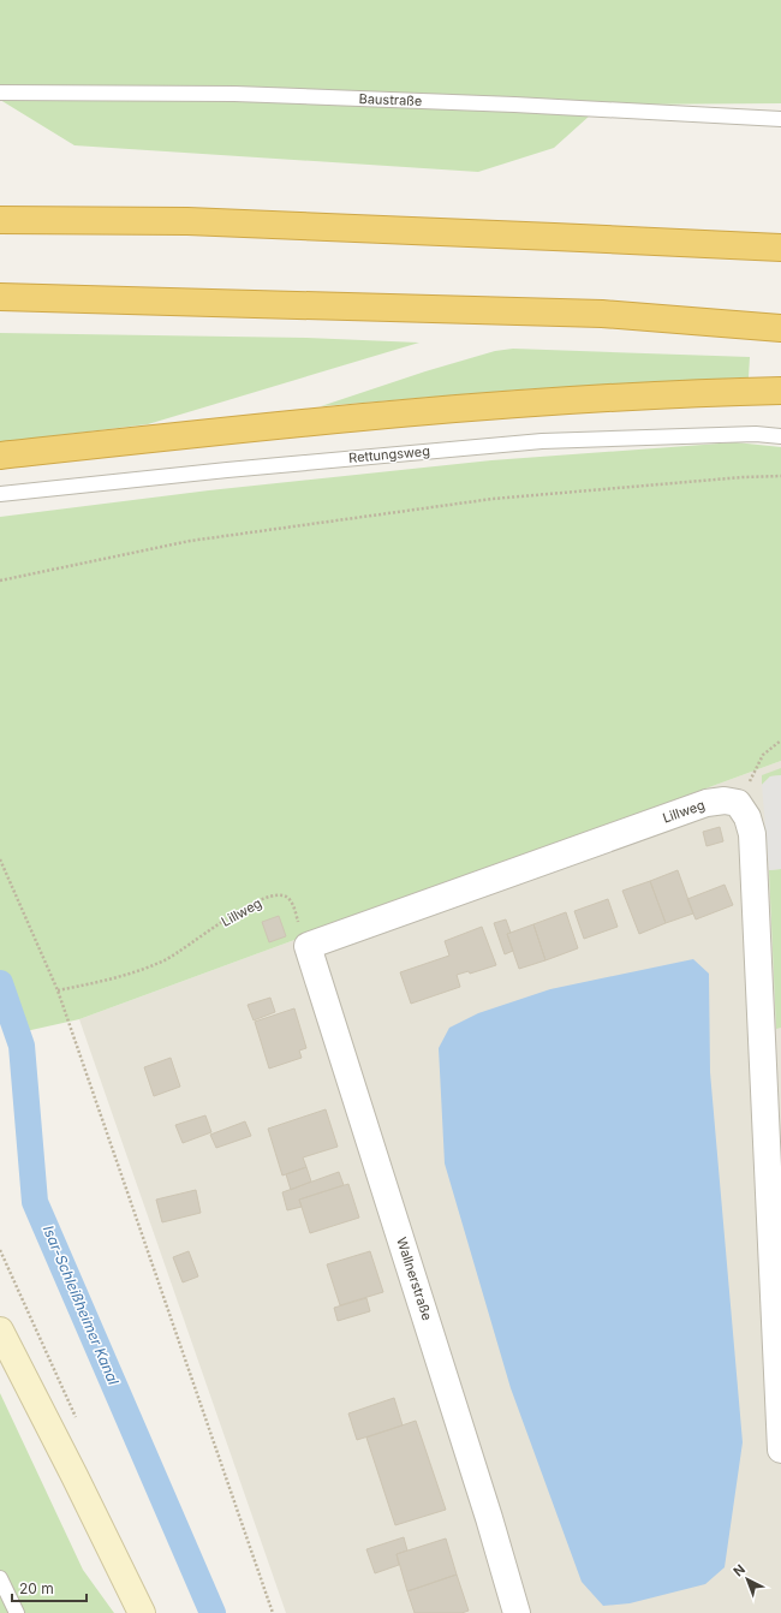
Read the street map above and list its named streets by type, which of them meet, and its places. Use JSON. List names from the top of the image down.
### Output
{
  "streets": {
    "street": ["Lillweg", "Wallnerstraße"],
    "lane": ["Baustraße", "Rettungsweg"]
  },
  "crossings": [
    ["Lillweg", "Wallnerstraße"]
  ],
  "water": ["Isar-Schleißheimer Kanal"],
  "scale_bar": "20 m",
  "north": "top left"
}
